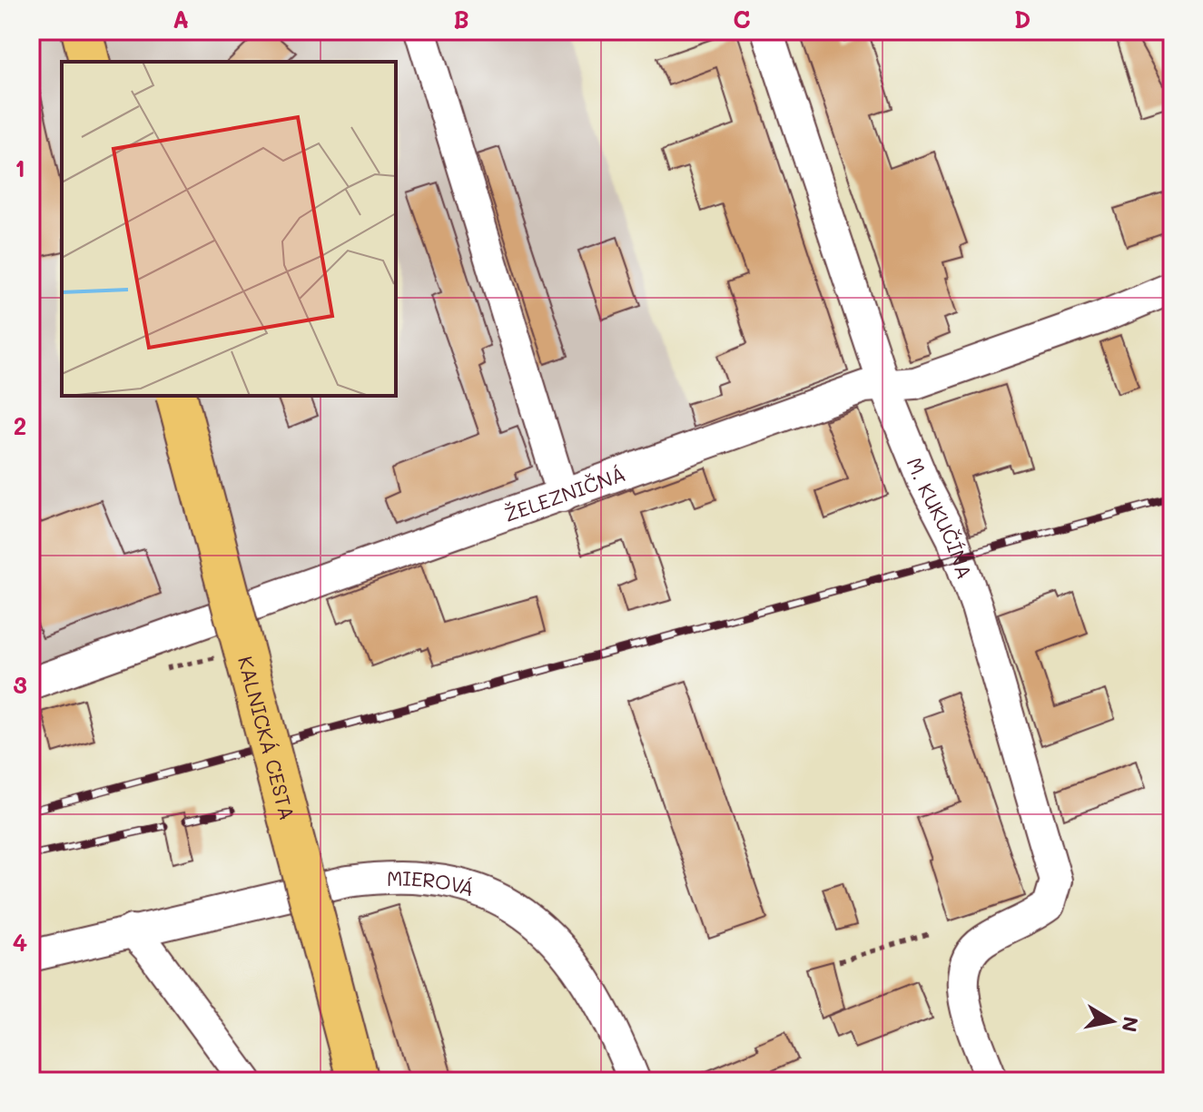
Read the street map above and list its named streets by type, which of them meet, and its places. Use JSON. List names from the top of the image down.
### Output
{
  "streets": {
    "main road": ["KALNICKÁ CESTA"],
    "street": ["ŽELEZNIČNÁ", "M. KUKUČÍNA", "MIEROVÁ"]
  },
  "crossings": [
    ["ŽELEZNIČNÁ", "M. KUKUČÍNA"]
  ],
  "north": "right",
  "grid": {
    "columns": [
      "A",
      "B",
      "C",
      "D"
    ],
    "rows": [
      "1",
      "2",
      "3",
      "4"
    ]
  }
}
